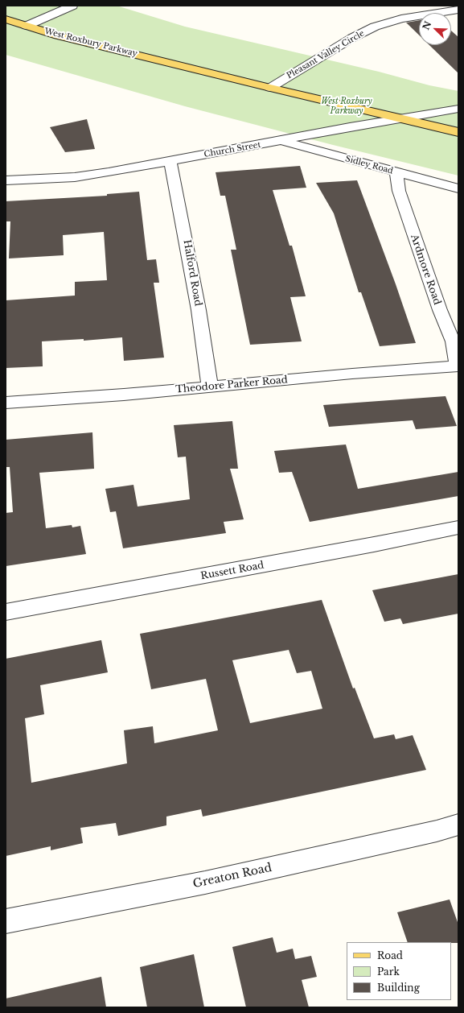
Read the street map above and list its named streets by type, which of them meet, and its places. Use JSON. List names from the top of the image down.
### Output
{
  "streets": {
    "main road": ["West Roxbury Parkway"],
    "street": [
      "Pleasant Valley Circle",
      "Church Street",
      "Sidley Road",
      "Ardmore Road",
      "Halford Road",
      "Theodore Parker Road",
      "Russett Road",
      "Greaton Road"
    ]
  },
  "crossings": [
    ["West Roxbury Parkway", "Pleasant Valley Circle"],
    ["West Roxbury Parkway", "Church Street"],
    ["Church Street", "Sidley Road"],
    ["Church Street", "Halford Road"],
    ["Sidley Road", "Ardmore Road"],
    ["Ardmore Road", "Theodore Parker Road"],
    ["Halford Road", "Theodore Parker Road"]
  ],
  "parks": ["West Roxbury Parkway"],
  "legend": ["Road", "Park", "Building"],
  "north": "top left"
}
